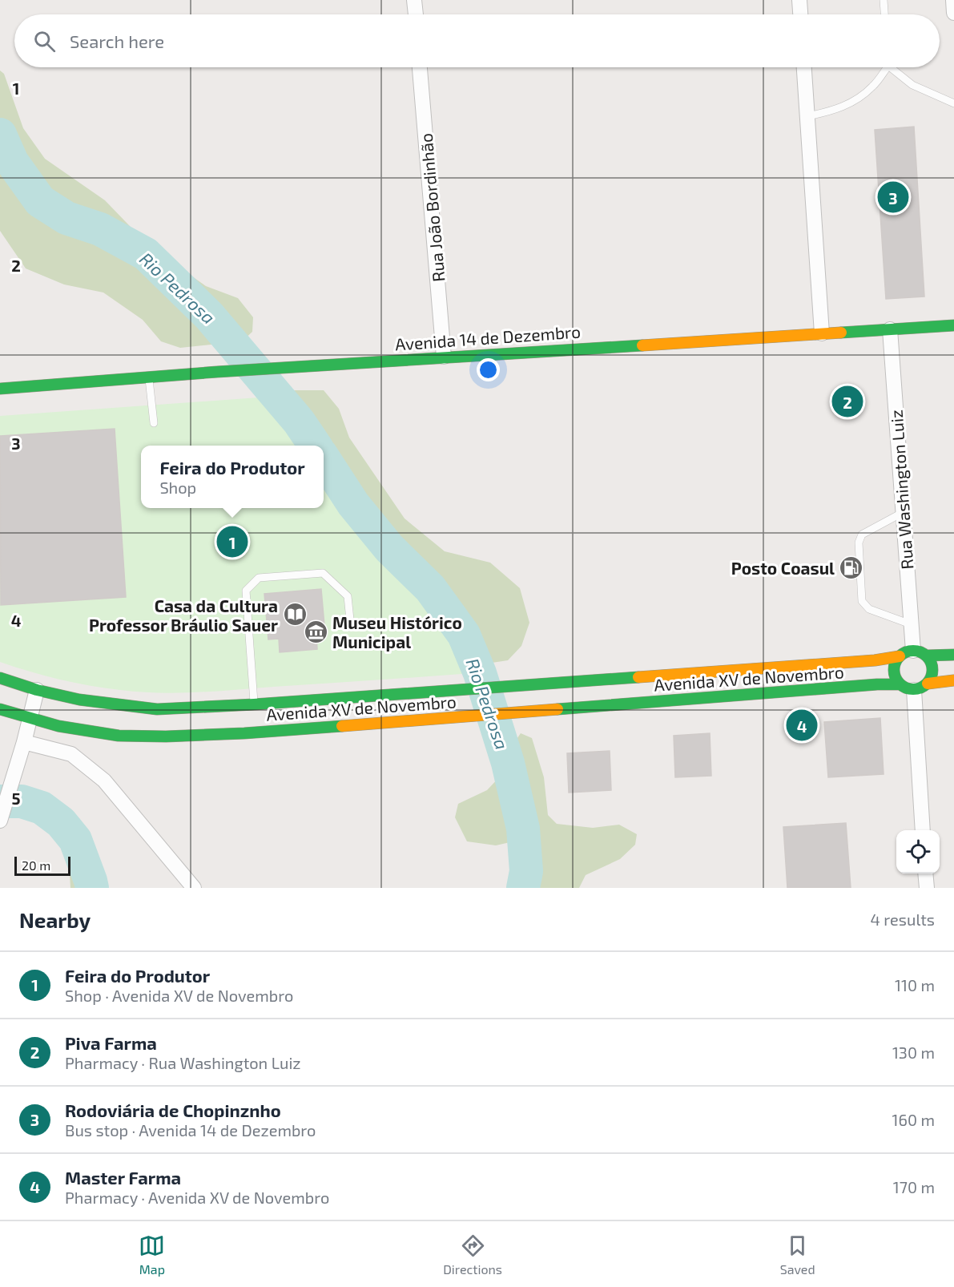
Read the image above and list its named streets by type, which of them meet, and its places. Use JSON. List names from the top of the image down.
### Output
{
  "streets": {
    "main road": ["Avenida 14 de Dezembro", "Avenida XV de Novembro"],
    "street": ["Rua João Bordinhão", "Rua Washington Luiz"]
  },
  "crossings": [
    ["Rua João Bordinhão", "Avenida 14 de Dezembro"],
    ["Avenida 14 de Dezembro", "Rua Washington Luiz"],
    ["Rua Washington Luiz", "Avenida XV de Novembro"]
  ],
  "water": ["Rio Pedrosa"],
  "places": {
    "fuel station": ["Posto Coasul"],
    "library": ["Casa da Cultura Professor Bráulio Sauer"],
    "museum": ["Museu Histórico Municipal"]
  },
  "scale_bar": "20 m",
  "page": {
    "search": "Search here",
    "pins": [
      "3",
      "2",
      "1",
      "4"
    ],
    "popup": ["Feira do Produtor", "Shop"],
    "scale": "20 m",
    "heading": ["Nearby", "4 results"],
    "list": [
      {
        "mark": "1",
        "name": "Feira do Produtor",
        "note": "Shop · Avenida XV de Novembro",
        "value": "110 m"
      },
      {
        "mark": "2",
        "name": "Piva Farma",
        "note": "Pharmacy · Rua Washington Luiz",
        "value": "130 m"
      },
      {
        "mark": "3",
        "name": "Rodoviária de Chopinznho",
        "note": "Bus stop · Avenida 14 de Dezembro",
        "value": "160 m"
      },
      {
        "mark": "4",
        "name": "Master Farma",
        "note": "Pharmacy · Avenida XV de Novembro",
        "value": "170 m"
      }
    ],
    "nav": ["Map", "Directions", "Saved"]
  },
  "grid": {
    "rows": [
      "1",
      "2",
      "3",
      "4",
      "5"
    ]
  }
}
